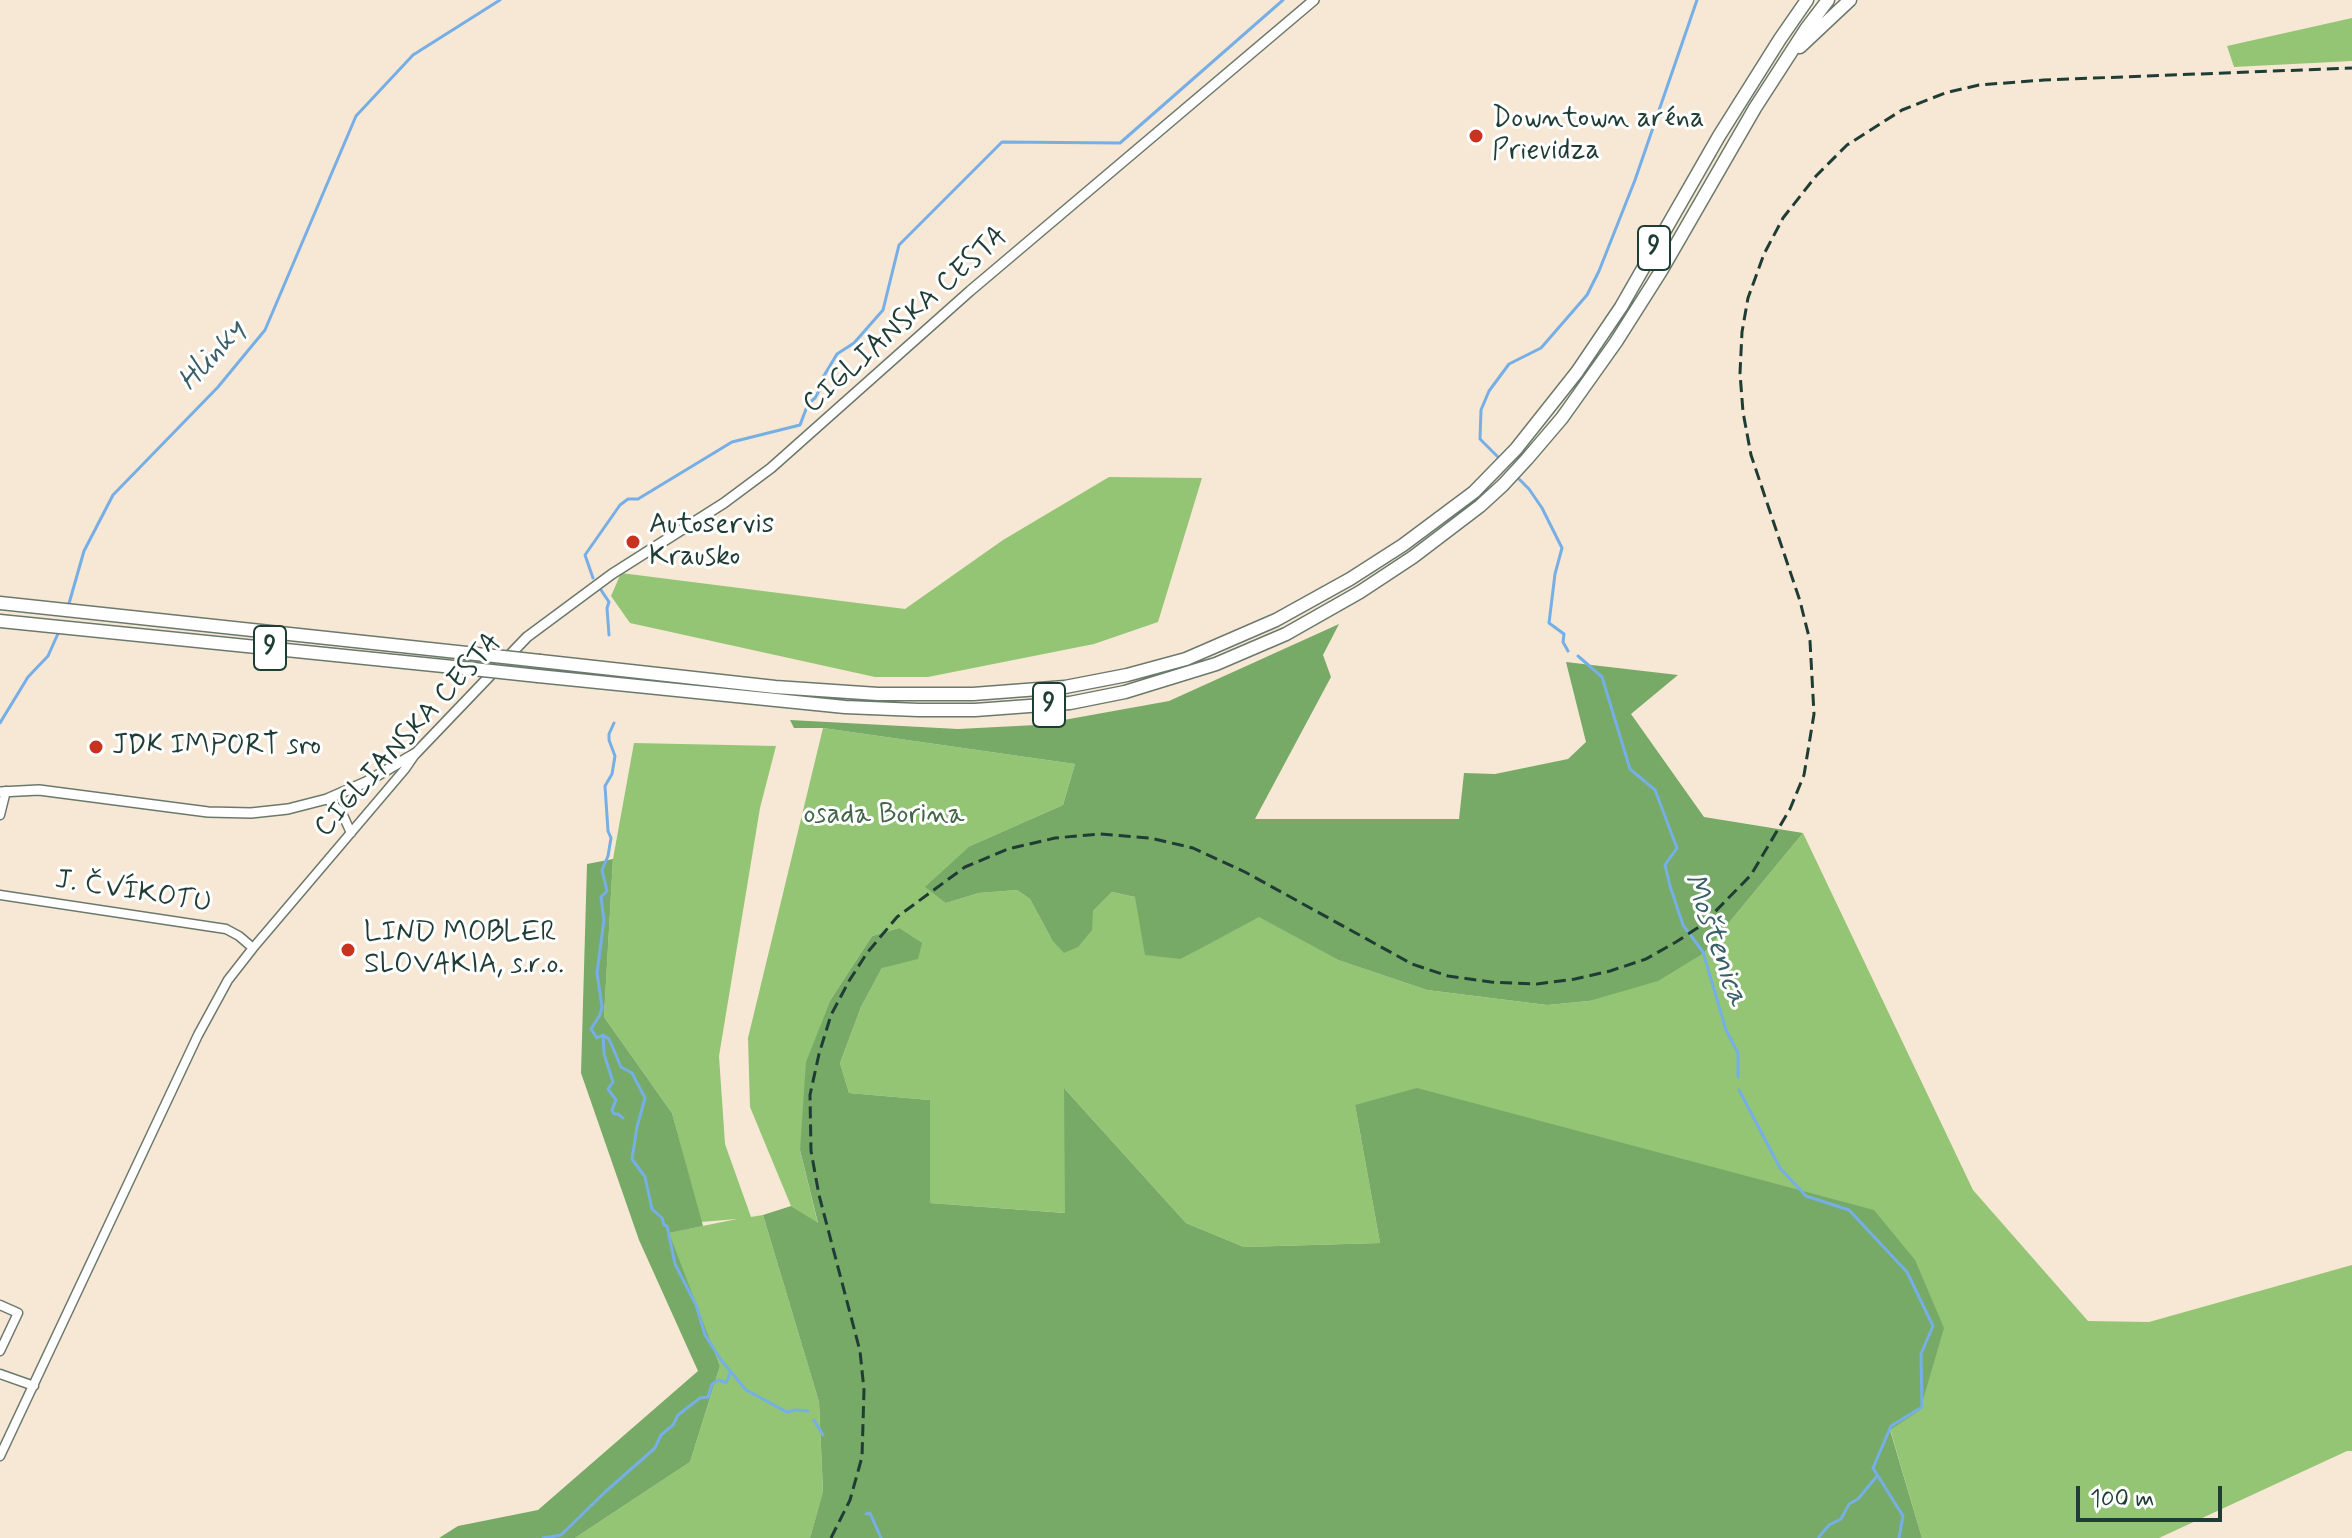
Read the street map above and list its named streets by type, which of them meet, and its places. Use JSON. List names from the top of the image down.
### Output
{
  "streets": {
    "main road": ["9"],
    "street": ["CIGLIANSKA CESTA", "J. ČVÍKOTU"]
  },
  "crossings": [
    ["CIGLIANSKA CESTA", "J. ČVÍKOTU"]
  ],
  "water": ["Hlinky", "Moštenica"],
  "parks": ["osada Borina"],
  "places": [
    "Downtown aréna Prievidza",
    "Autoservis Krausko",
    "JDK IMPORT sro",
    "LIND MOBLER SLOVAKIA, s.r.o."
  ],
  "scale_bar": "100 m"
}
